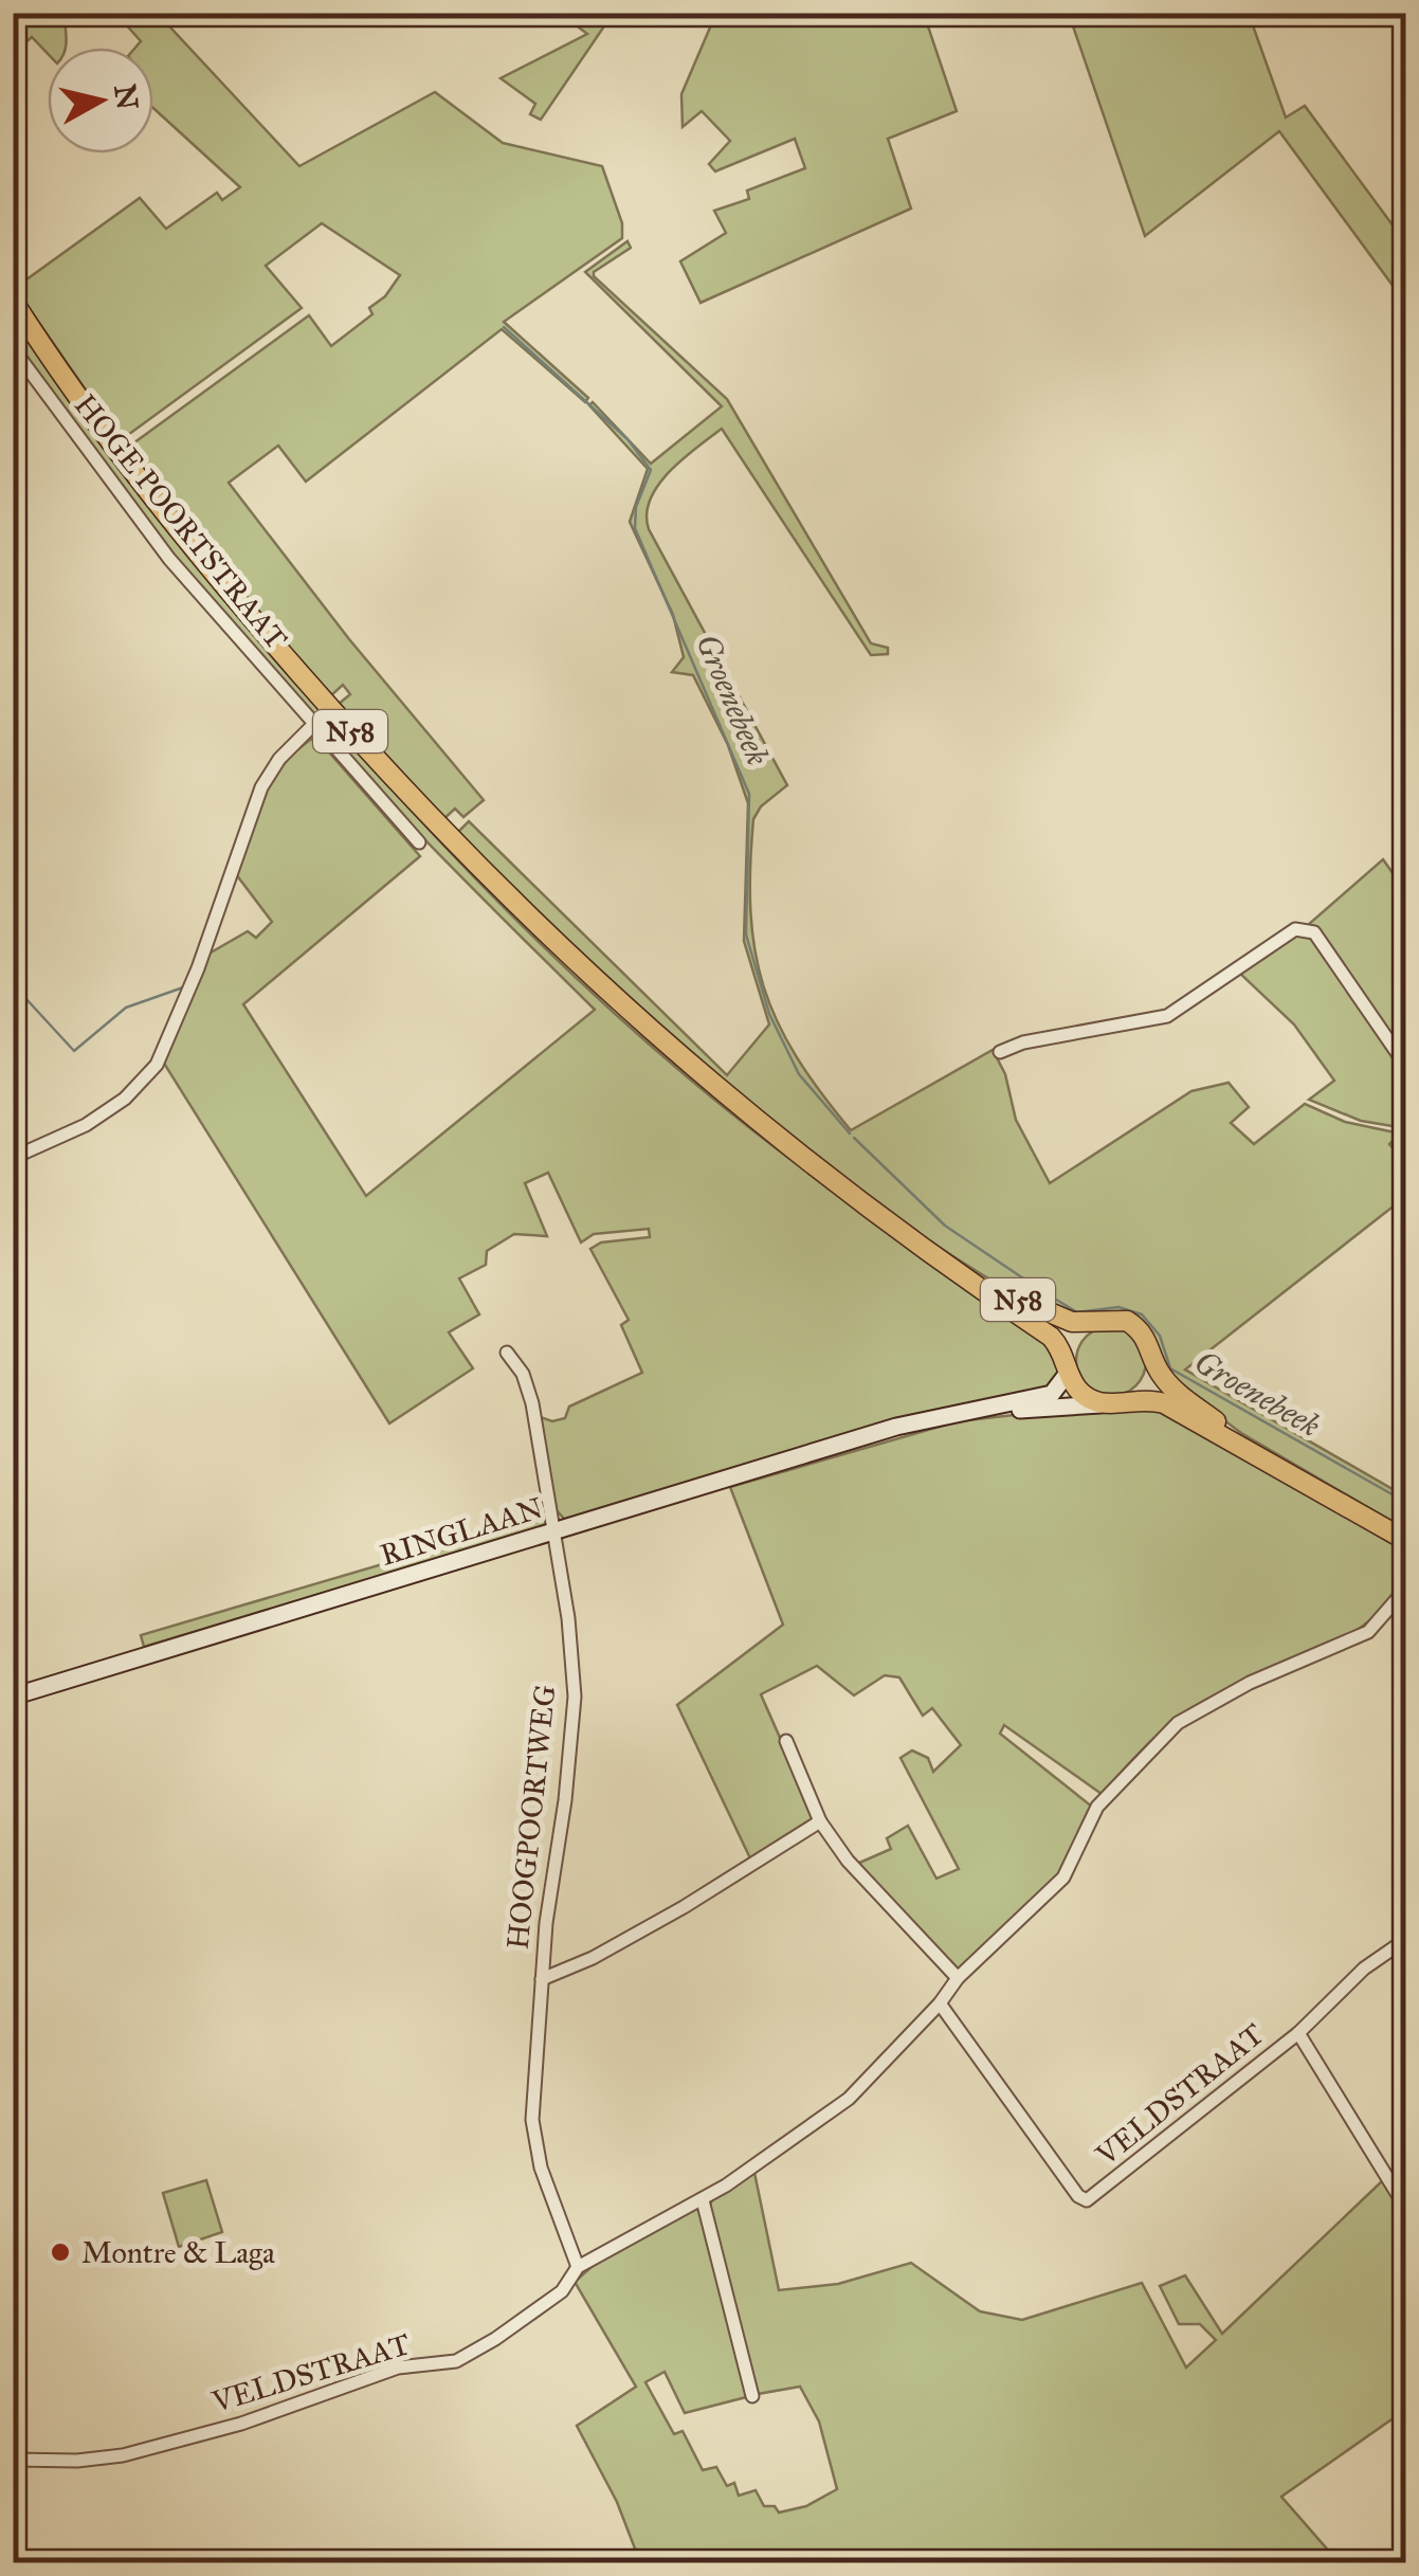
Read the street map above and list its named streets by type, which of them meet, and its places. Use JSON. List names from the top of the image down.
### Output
{
  "streets": {
    "main road": ["N58", "RINGLAAN"],
    "street": ["HOGE POORTSTRAAT", "HOOGPOORTWEG", "VELDSTRAAT"]
  },
  "crossings": [
    ["N58", "RINGLAAN"],
    ["RINGLAAN", "HOOGPOORTWEG"],
    ["HOOGPOORTWEG", "VELDSTRAAT"]
  ],
  "water": ["Groenebeek"],
  "places": ["Montre & Laga"],
  "north": "right"
}
